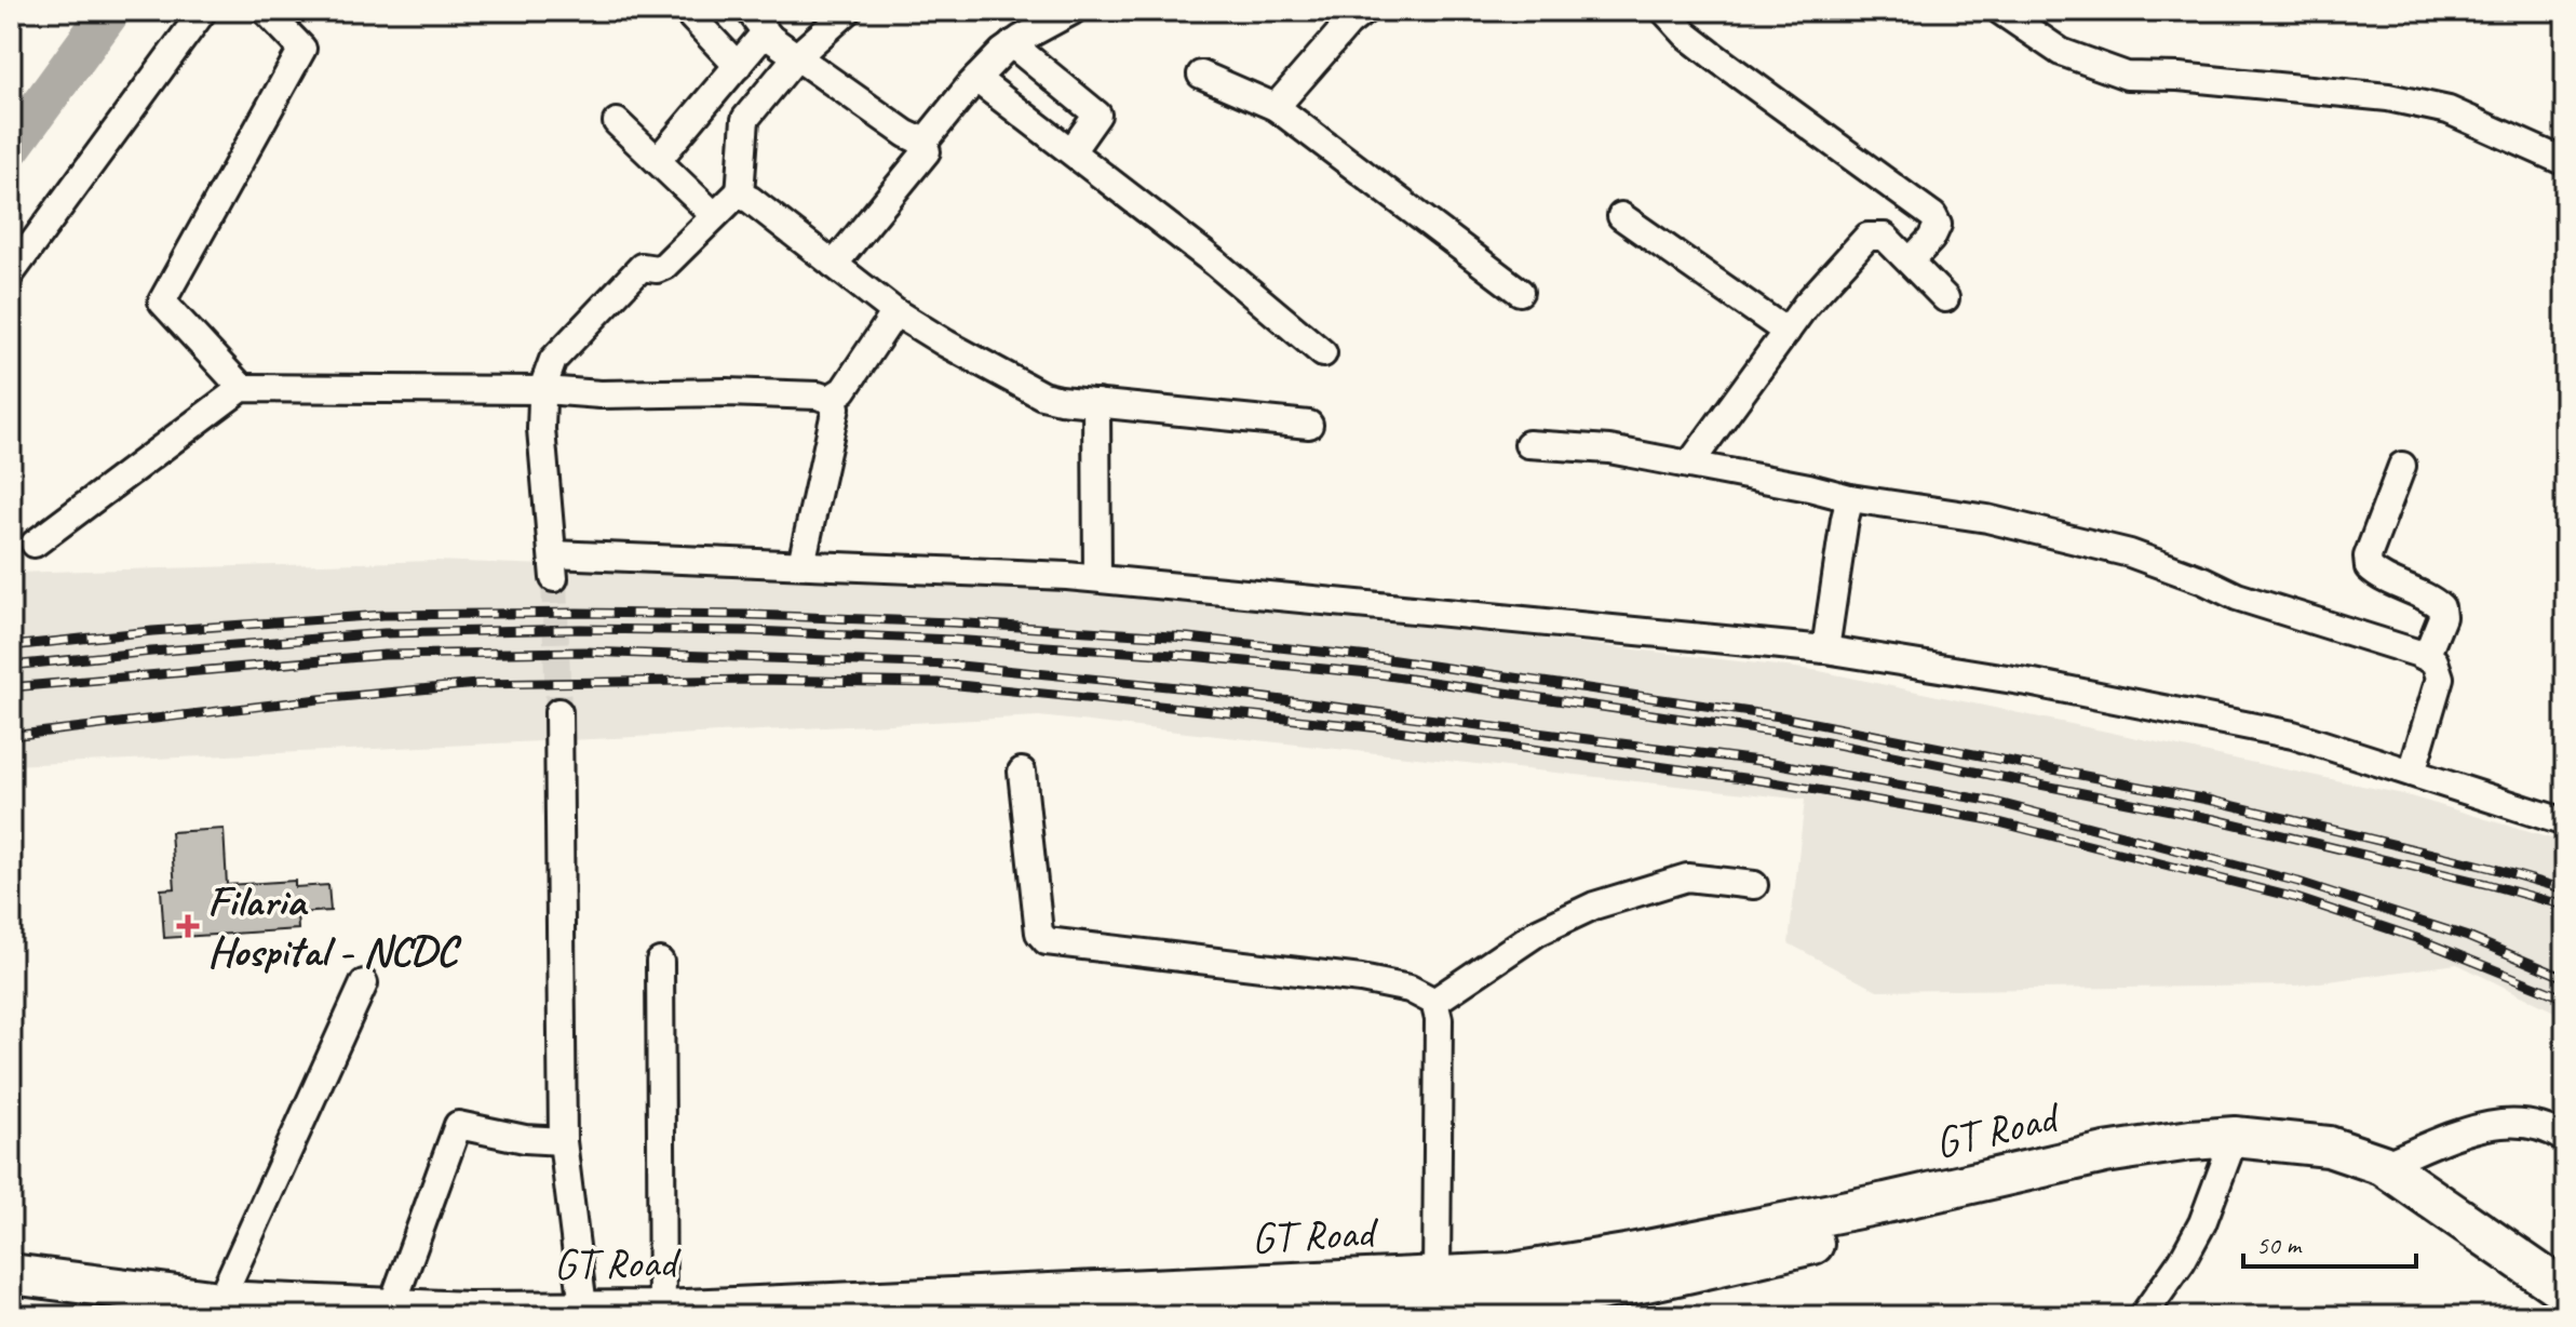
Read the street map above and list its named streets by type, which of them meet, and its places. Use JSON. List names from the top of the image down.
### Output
{
  "streets": {
    "highway": ["GT Road"]
  },
  "places": {
    "health": ["Filaria Hospital - NCDC"]
  },
  "scale_bar": "50 m"
}
